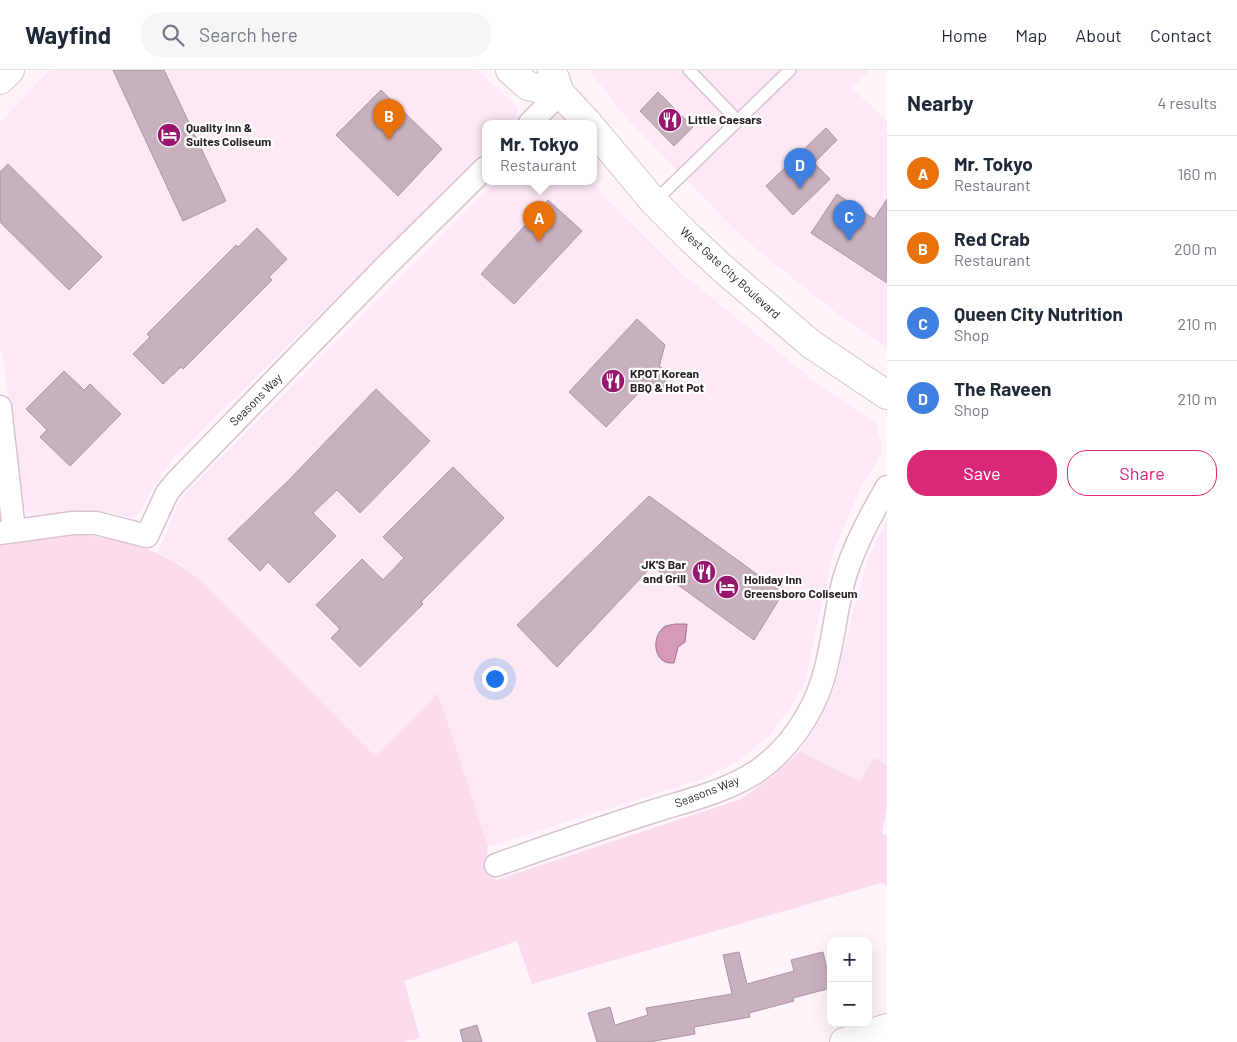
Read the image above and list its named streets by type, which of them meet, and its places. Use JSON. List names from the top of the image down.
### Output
{
  "streets": {
    "main road": ["West Gate City Boulevard"],
    "street": ["Seasons Way"]
  },
  "places": {
    "restaurant": ["Little Caesars", "KPOT Korean BBQ & Hot Pot", "JK'S Bar and Grill"],
    "hotel": ["Quality Inn & Suites Coliseum", "Holiday Inn Greensboro Coliseum"]
  },
  "page": {
    "header": "Wayfind",
    "search": "Search here",
    "nav": [
      "Home",
      "Map",
      "About",
      "Contact"
    ],
    "heading": ["Nearby", "4 results"],
    "pins": [
      "B",
      "D",
      "C",
      "A"
    ],
    "popup": ["Mr. Tokyo", "Restaurant"],
    "list": [
      {
        "mark": "A",
        "name": "Mr. Tokyo",
        "note": "Restaurant",
        "value": "160 m"
      },
      {
        "mark": "B",
        "name": "Red Crab",
        "note": "Restaurant",
        "value": "200 m"
      },
      {
        "mark": "C",
        "name": "Queen City Nutrition",
        "note": "Shop",
        "value": "210 m"
      },
      {
        "mark": "D",
        "name": "The Raveen",
        "note": "Shop",
        "value": "210 m"
      }
    ],
    "buttons": ["Save", "Share"],
    "map_buttons": ["+", "−"]
  }
}
